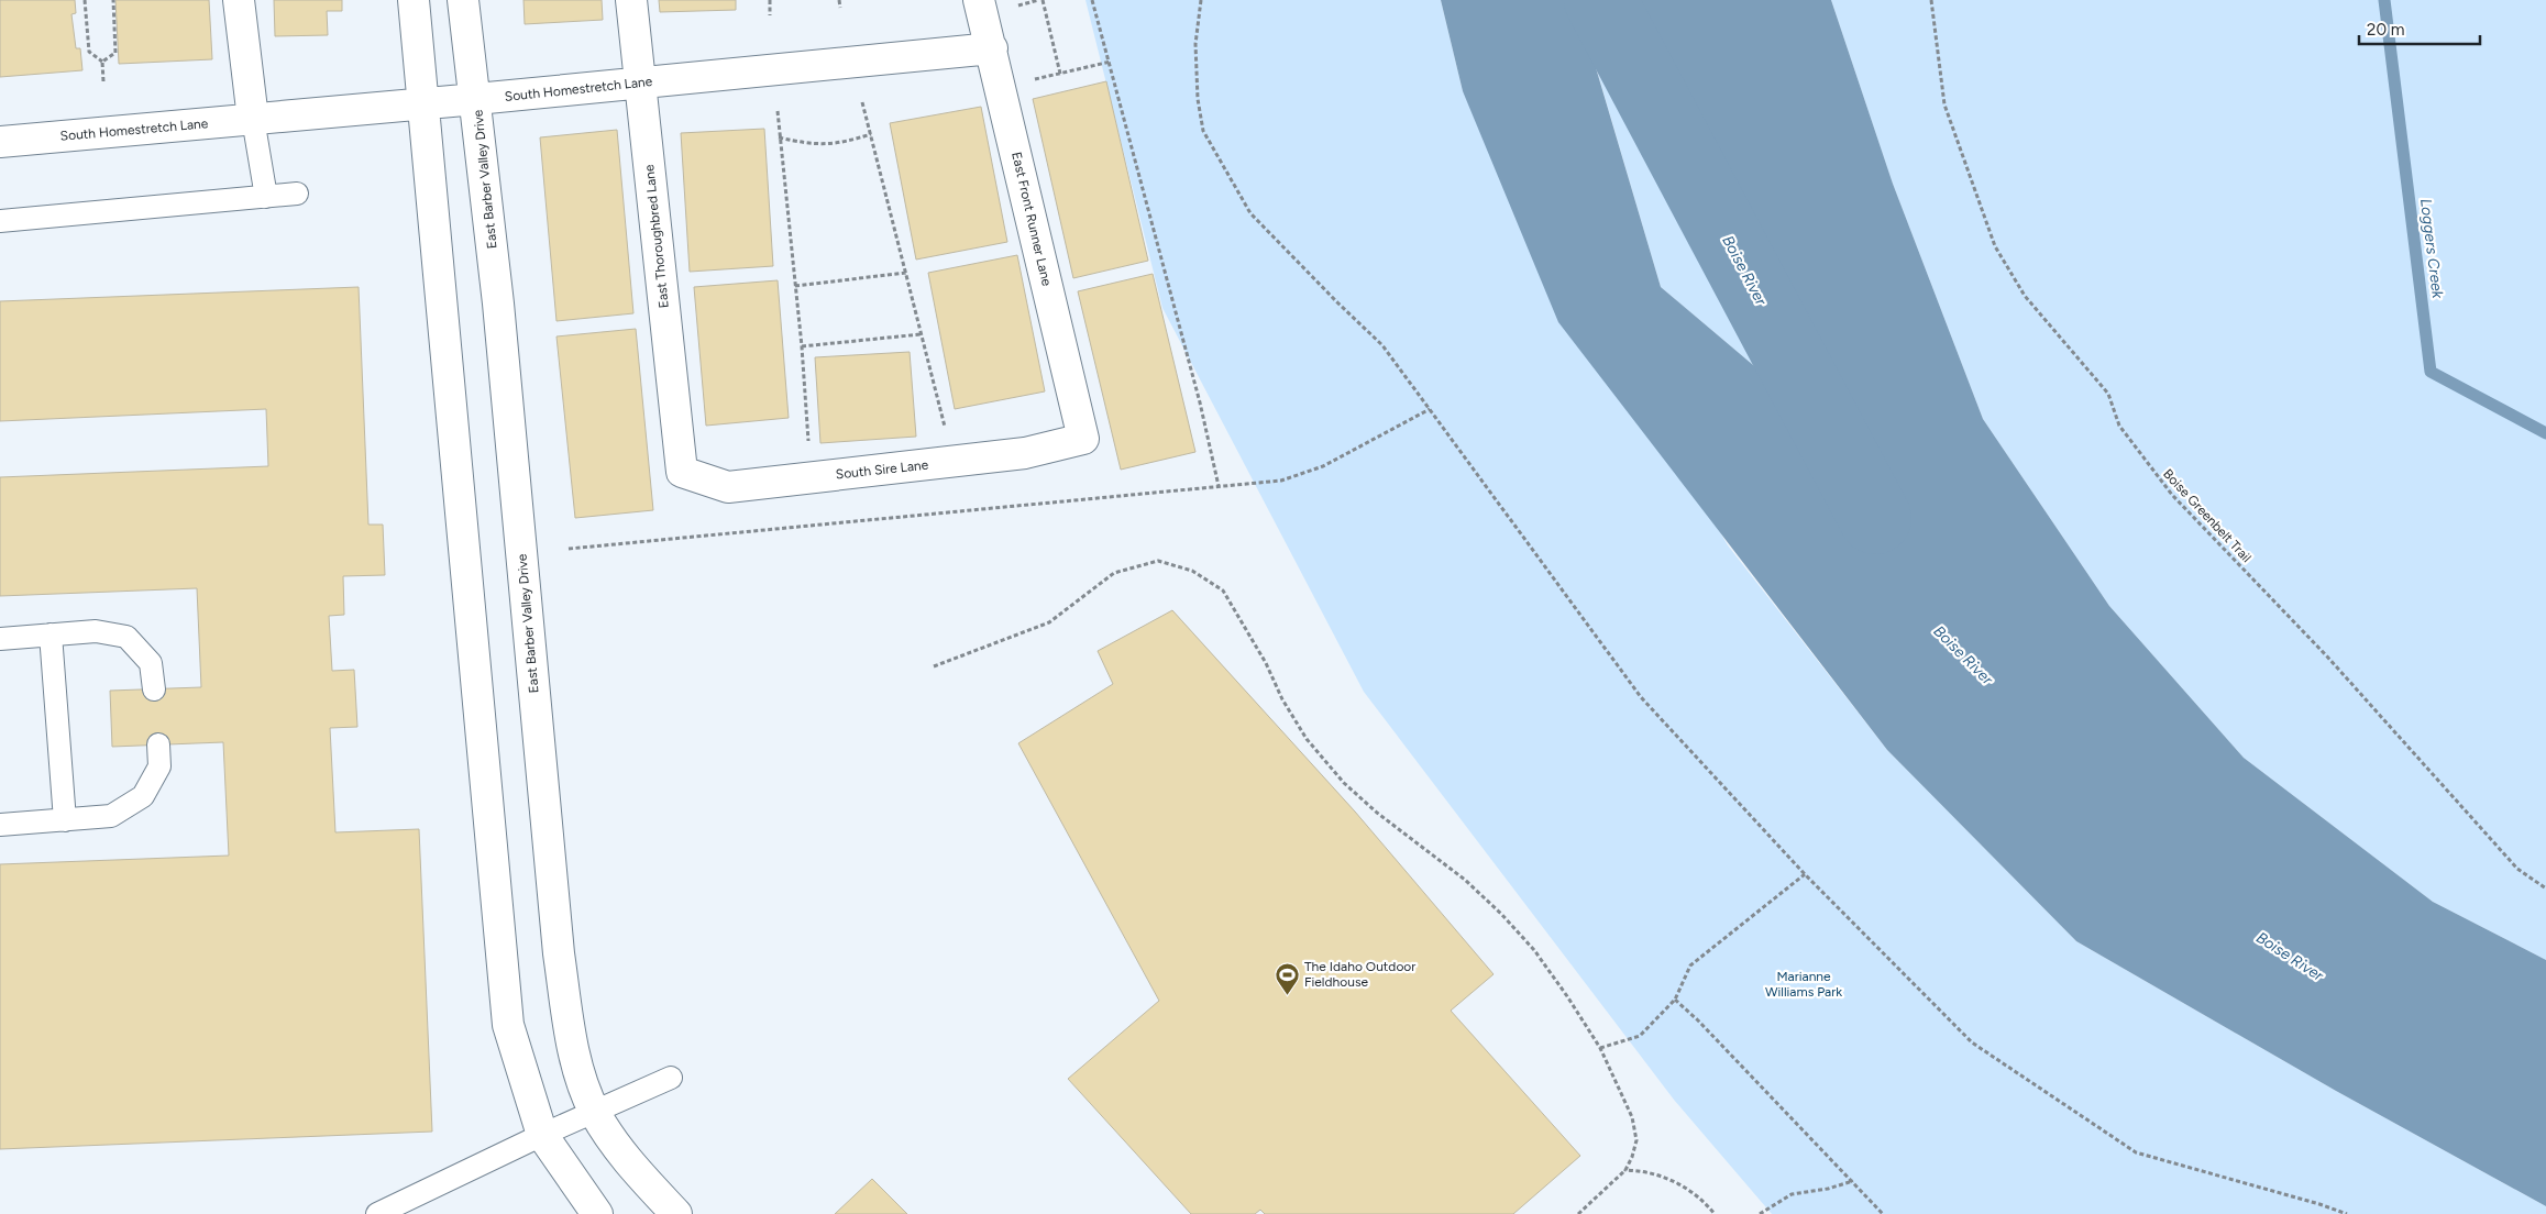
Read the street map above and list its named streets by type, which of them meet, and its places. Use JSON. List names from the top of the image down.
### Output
{
  "streets": {
    "street": [
      "South Homestretch Lane",
      "East Barber Valley Drive",
      "East Front Runner Lane",
      "East Thoroughbred Lane",
      "South Sire Lane"
    ],
    "path": ["Boise Greenbelt Trail"]
  },
  "crossings": [
    ["South Homestretch Lane", "East Barber Valley Drive"],
    ["South Homestretch Lane", "East Front Runner Lane"],
    ["South Homestretch Lane", "East Thoroughbred Lane"],
    ["East Front Runner Lane", "South Sire Lane"],
    ["East Thoroughbred Lane", "South Sire Lane"]
  ],
  "water": ["Loggers Creek", "Boise River"],
  "parks": ["Marianne Williams Park"],
  "places": {
    "sports": ["The Idaho Outdoor Fieldhouse"]
  },
  "scale_bar": "20 m"
}
